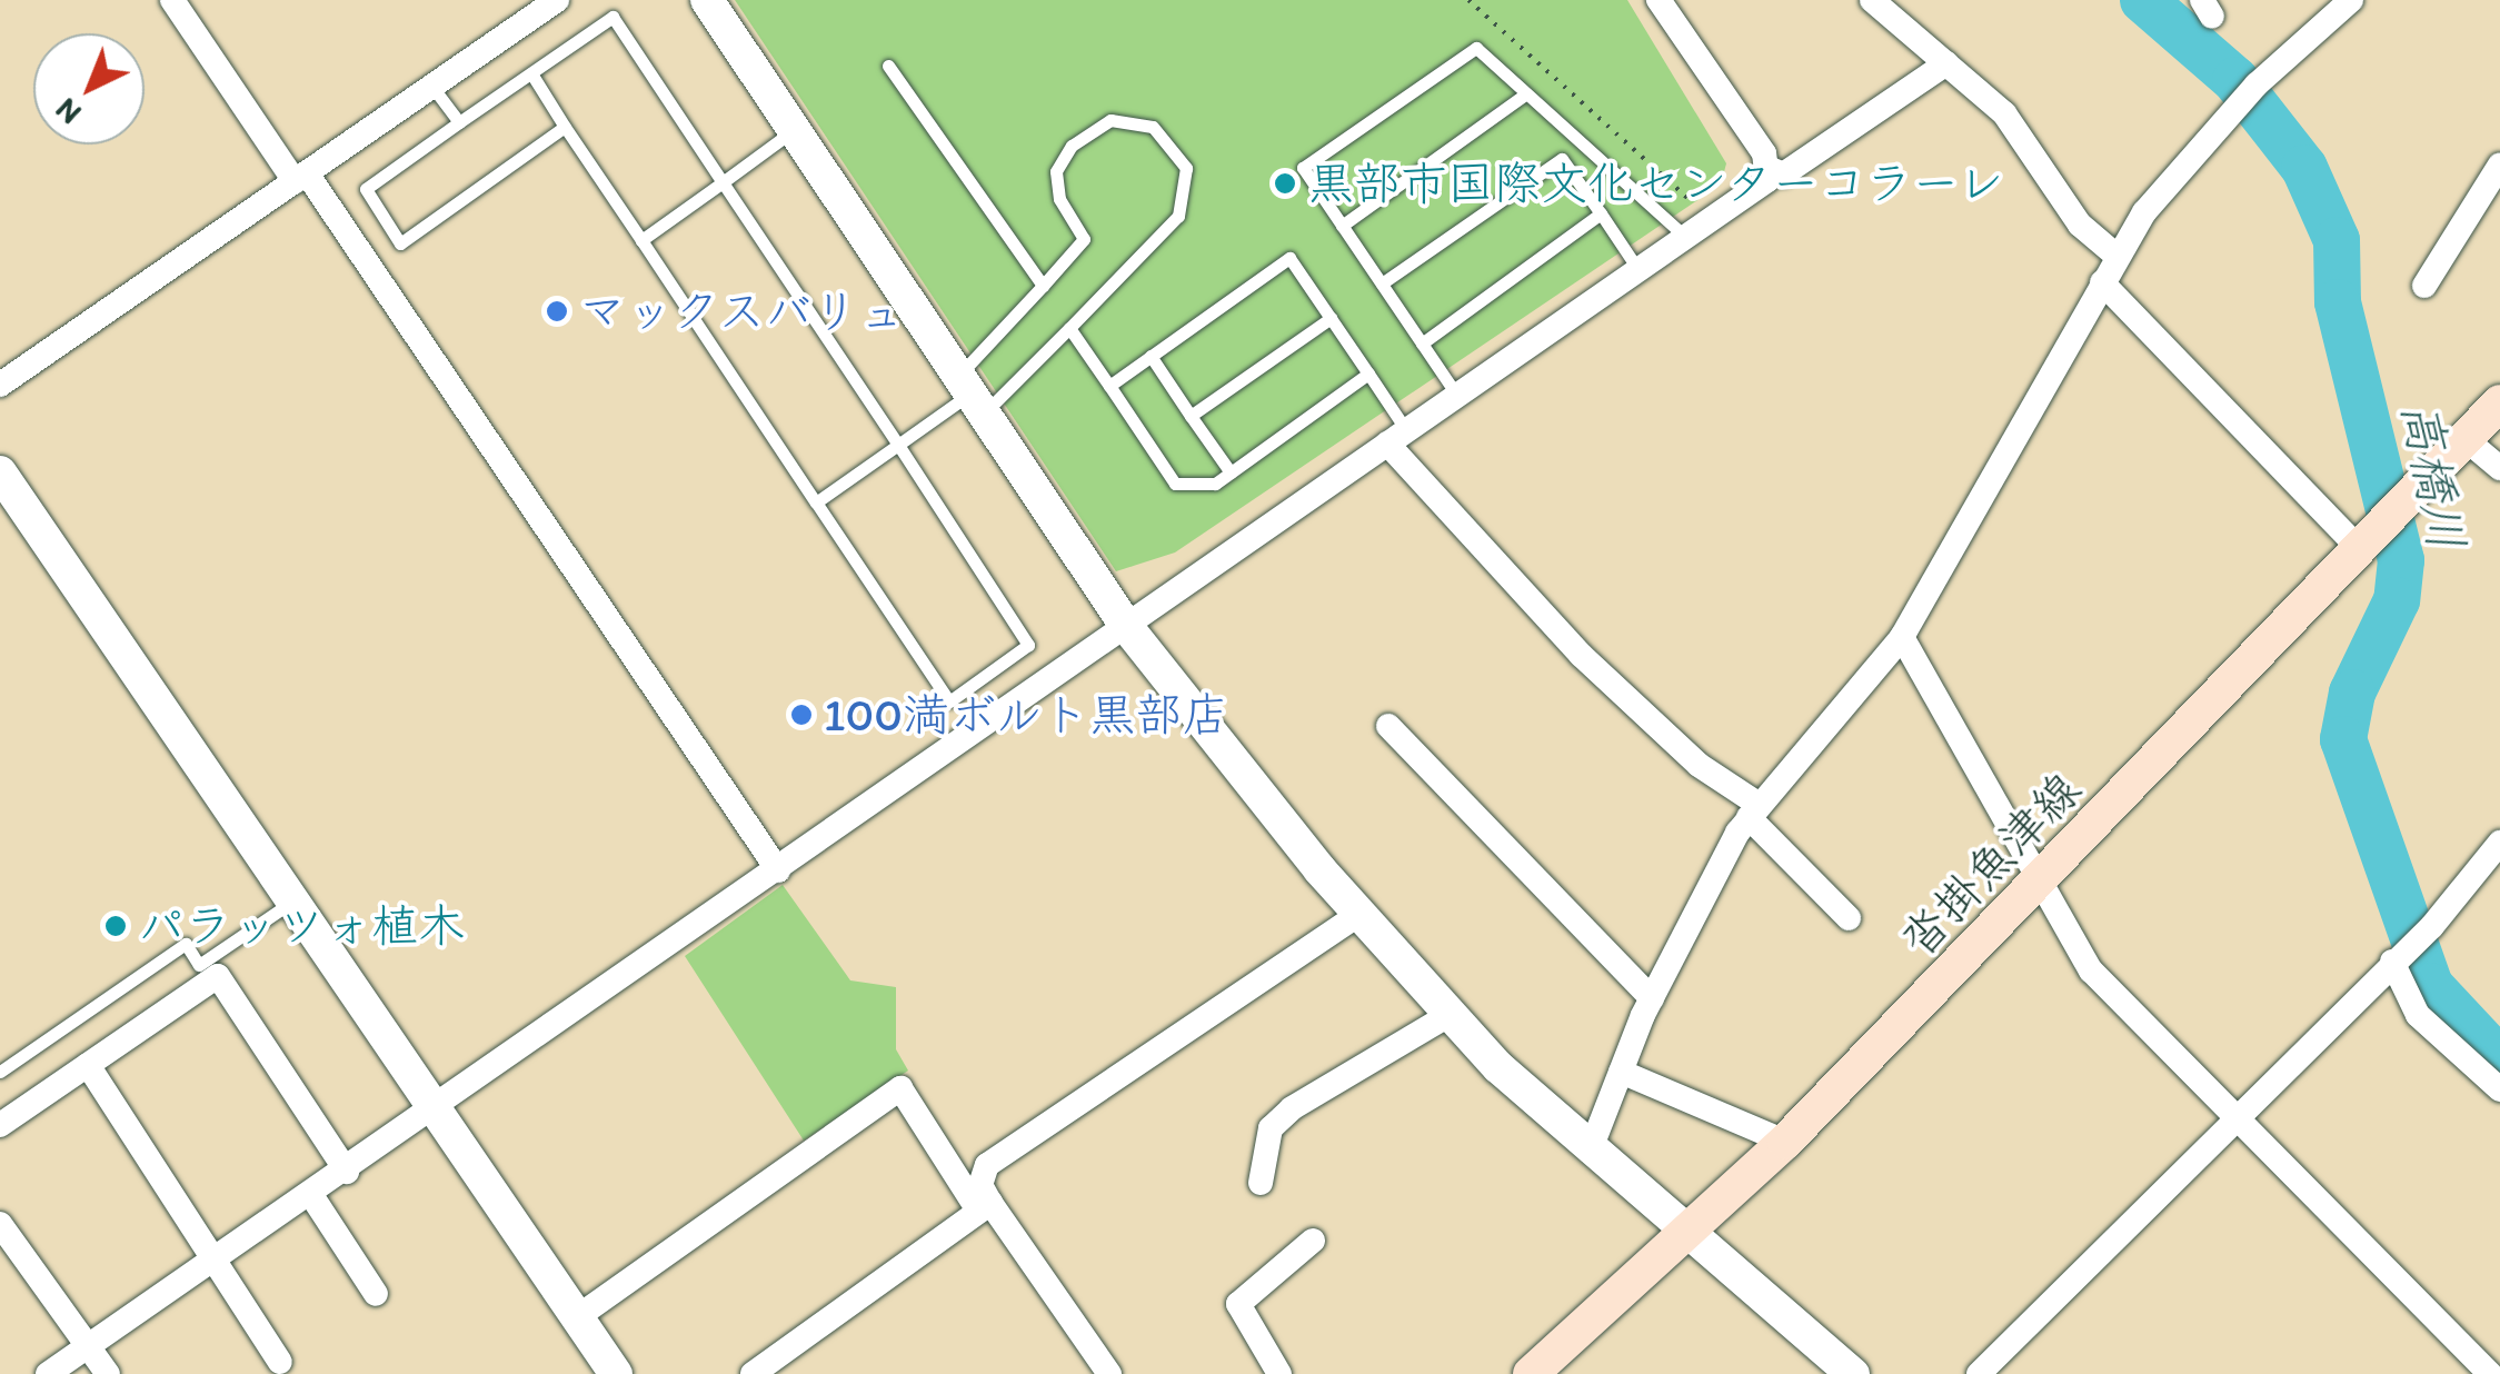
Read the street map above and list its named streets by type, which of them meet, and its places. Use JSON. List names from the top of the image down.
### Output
{
  "streets": {
    "main road": ["沓掛魚津線"]
  },
  "water": ["高橋川"],
  "places": [
    "黒部市国際文化センターコラーレ",
    "マックスバリュ",
    "100満ボルト黒部店",
    "パラッツォ植木"
  ],
  "north": "bottom left"
}
